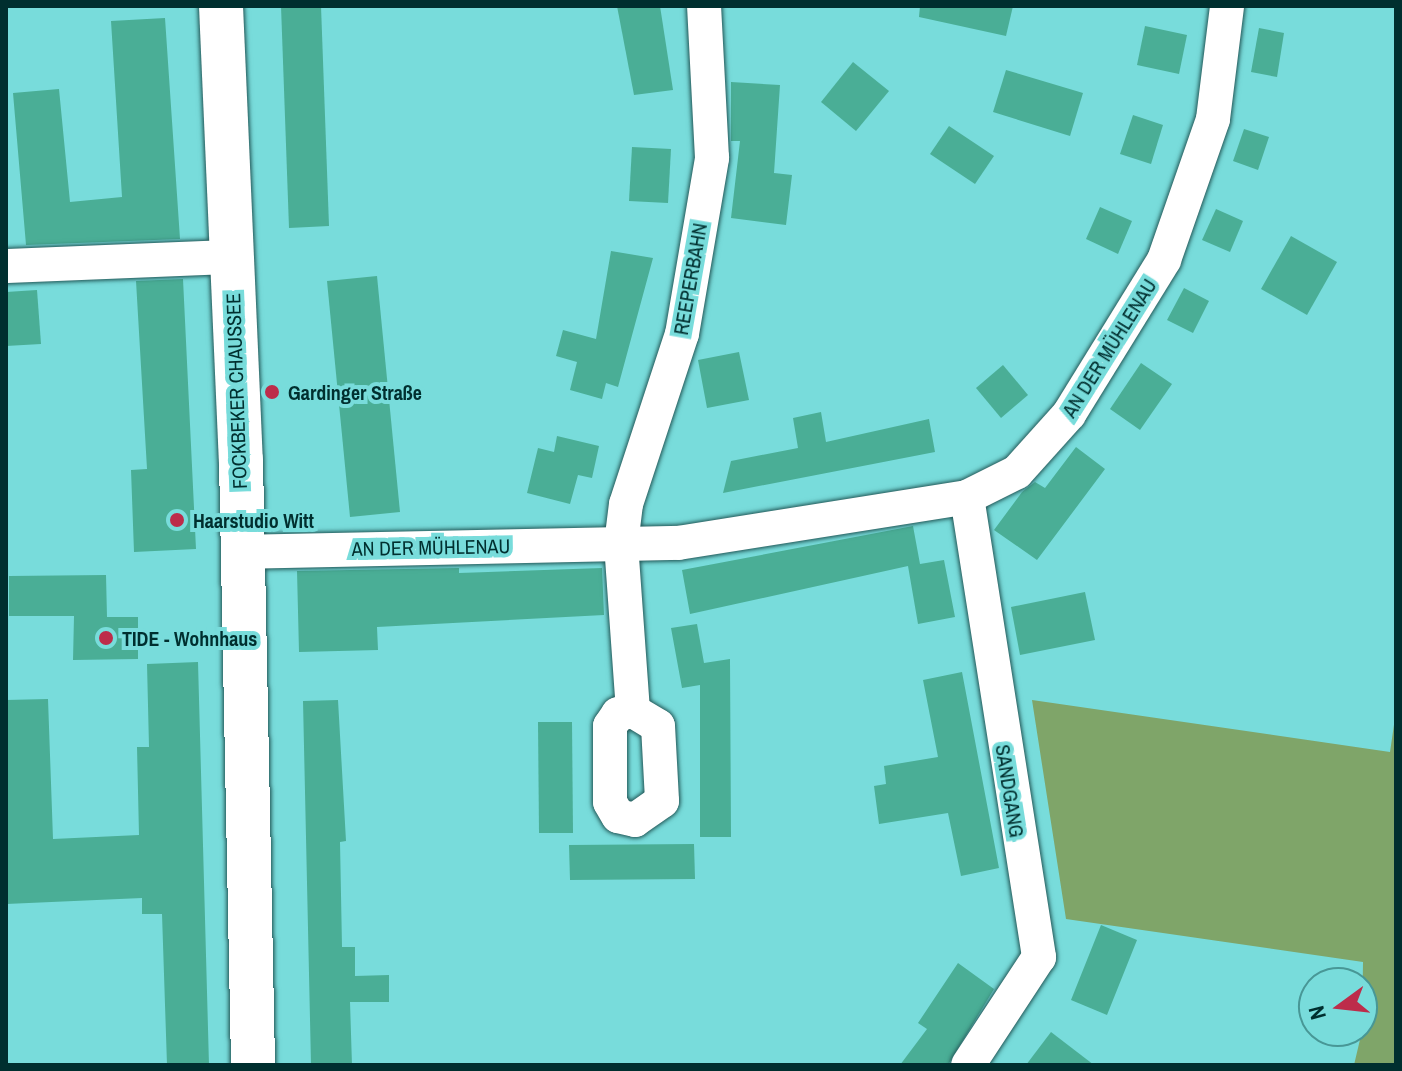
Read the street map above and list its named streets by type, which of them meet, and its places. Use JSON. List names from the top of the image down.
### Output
{
  "streets": {
    "main road": ["FOCKBEKER CHAUSSEE"],
    "street": ["REEPERBAHN", "AN DER MÜHLENAU", "SANDGANG"]
  },
  "crossings": [
    ["REEPERBAHN", "AN DER MÜHLENAU"],
    ["AN DER MÜHLENAU", "FOCKBEKER CHAUSSEE"],
    ["AN DER MÜHLENAU", "SANDGANG"]
  ],
  "places": ["Gardinger Straße", "Haarstudio Witt", "TIDE - Wohnhaus"],
  "north": "left"
}
